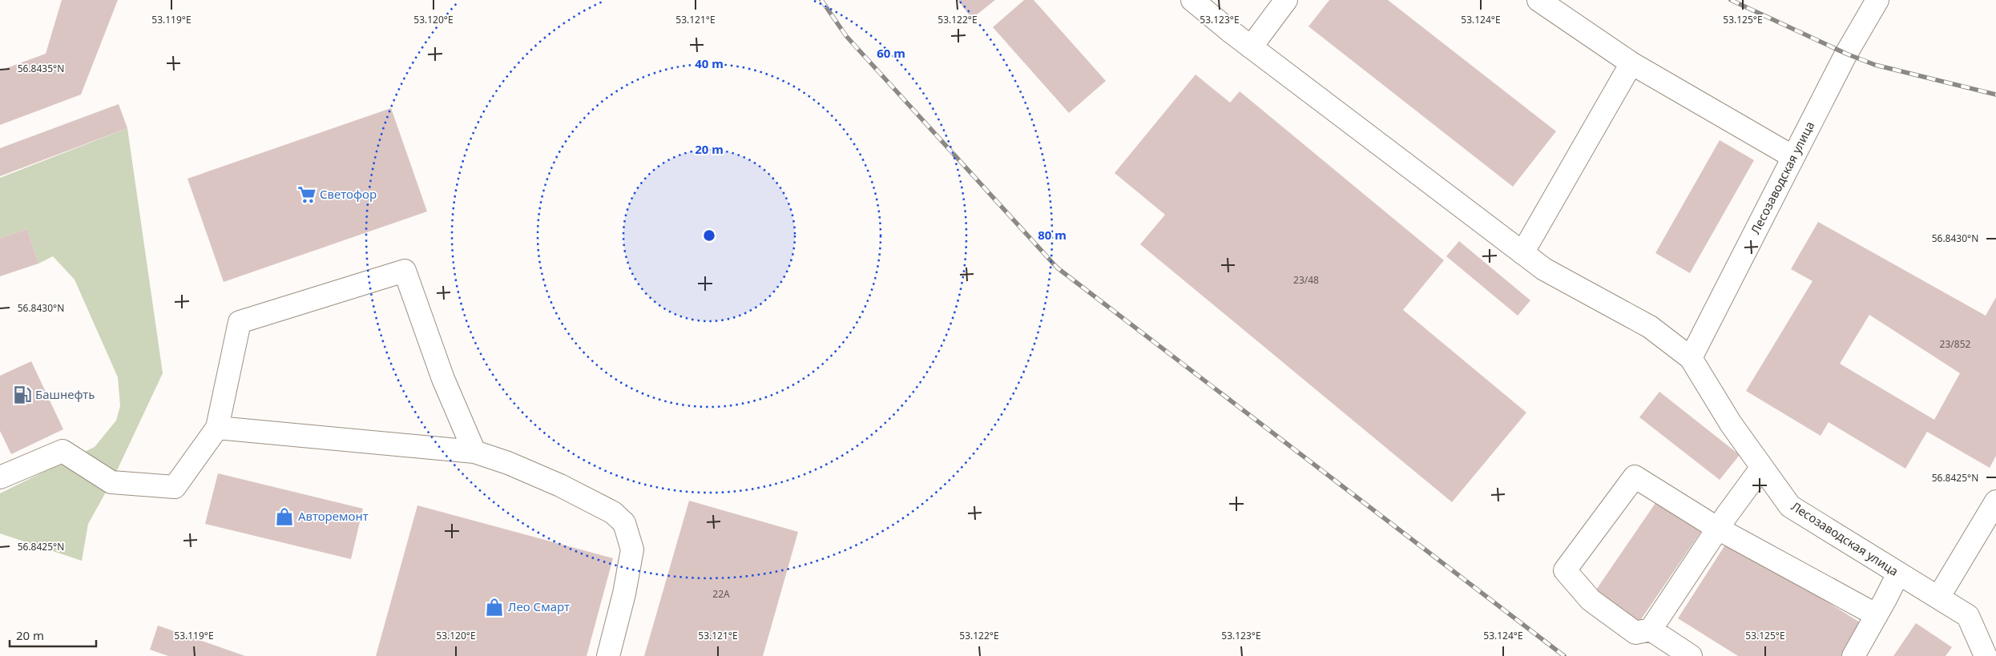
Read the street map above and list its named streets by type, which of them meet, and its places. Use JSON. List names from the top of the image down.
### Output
{
  "streets": {
    "lane": ["Лесозаводская улица"]
  },
  "places": {
    "supermarket": ["Светофор"],
    "fuel station": ["Башнефть"],
    "shop": ["Авторемонт", "Лео Смарт"]
  },
  "house_numbers": ["23/48", "23/852", "22А"],
  "scale_bar": "20 m",
  "coordinates": [
    "53.119°E",
    "53.120°E",
    "53.121°E",
    "53.122°E",
    "53.123°E",
    "53.124°E",
    "53.125°E",
    "56.8435°N",
    "56.8430°N",
    "56.8425°N"
  ],
  "rings": [
    "60 m",
    "40 m",
    "20 m",
    "80 m"
  ]
}
